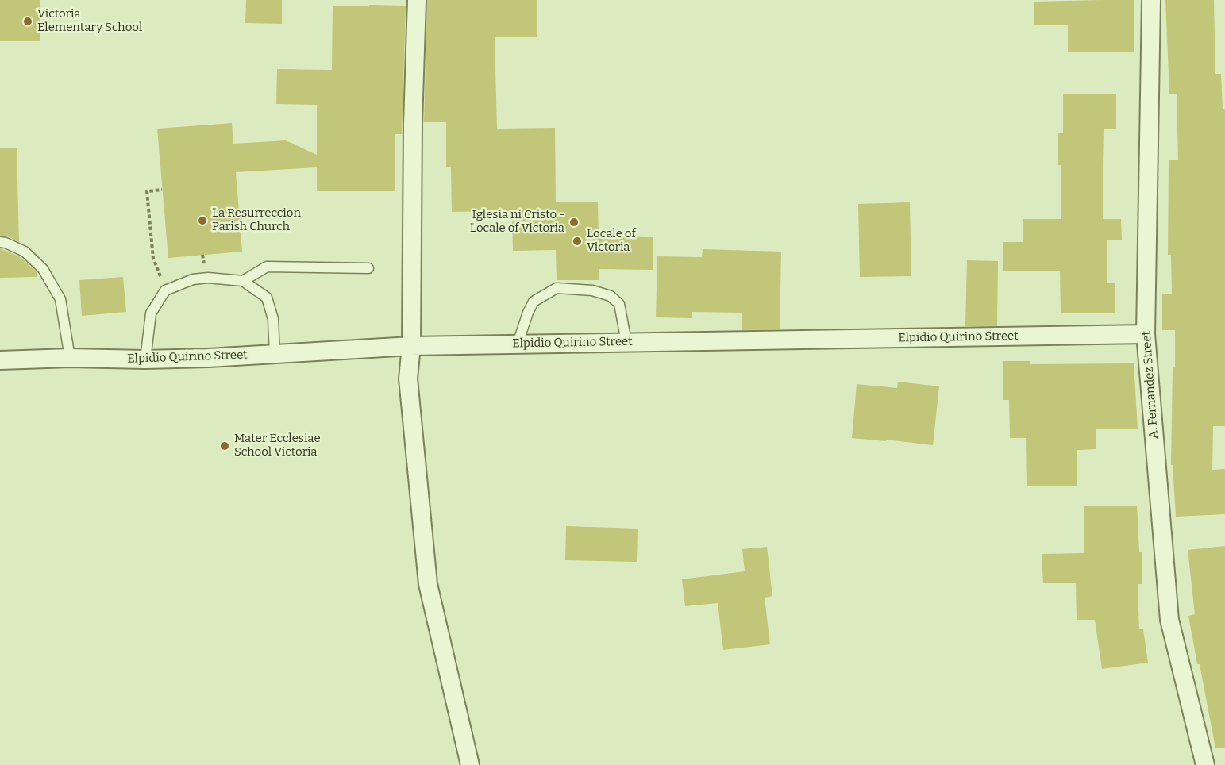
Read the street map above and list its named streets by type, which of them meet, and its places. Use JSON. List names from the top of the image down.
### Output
{
  "streets": {
    "street": ["Elpidio Quirino Street", "A. Fernandez Street"]
  },
  "crossings": [
    ["Elpidio Quirino Street", "A. Fernandez Street"]
  ],
  "places": [
    "Victoria Elementary School",
    "La Resurreccion Parish Church",
    "Iglesia ni Cristo - Locale of Victoria",
    "Locale of Victoria",
    "Mater Ecclesiae School Victoria"
  ]
}
